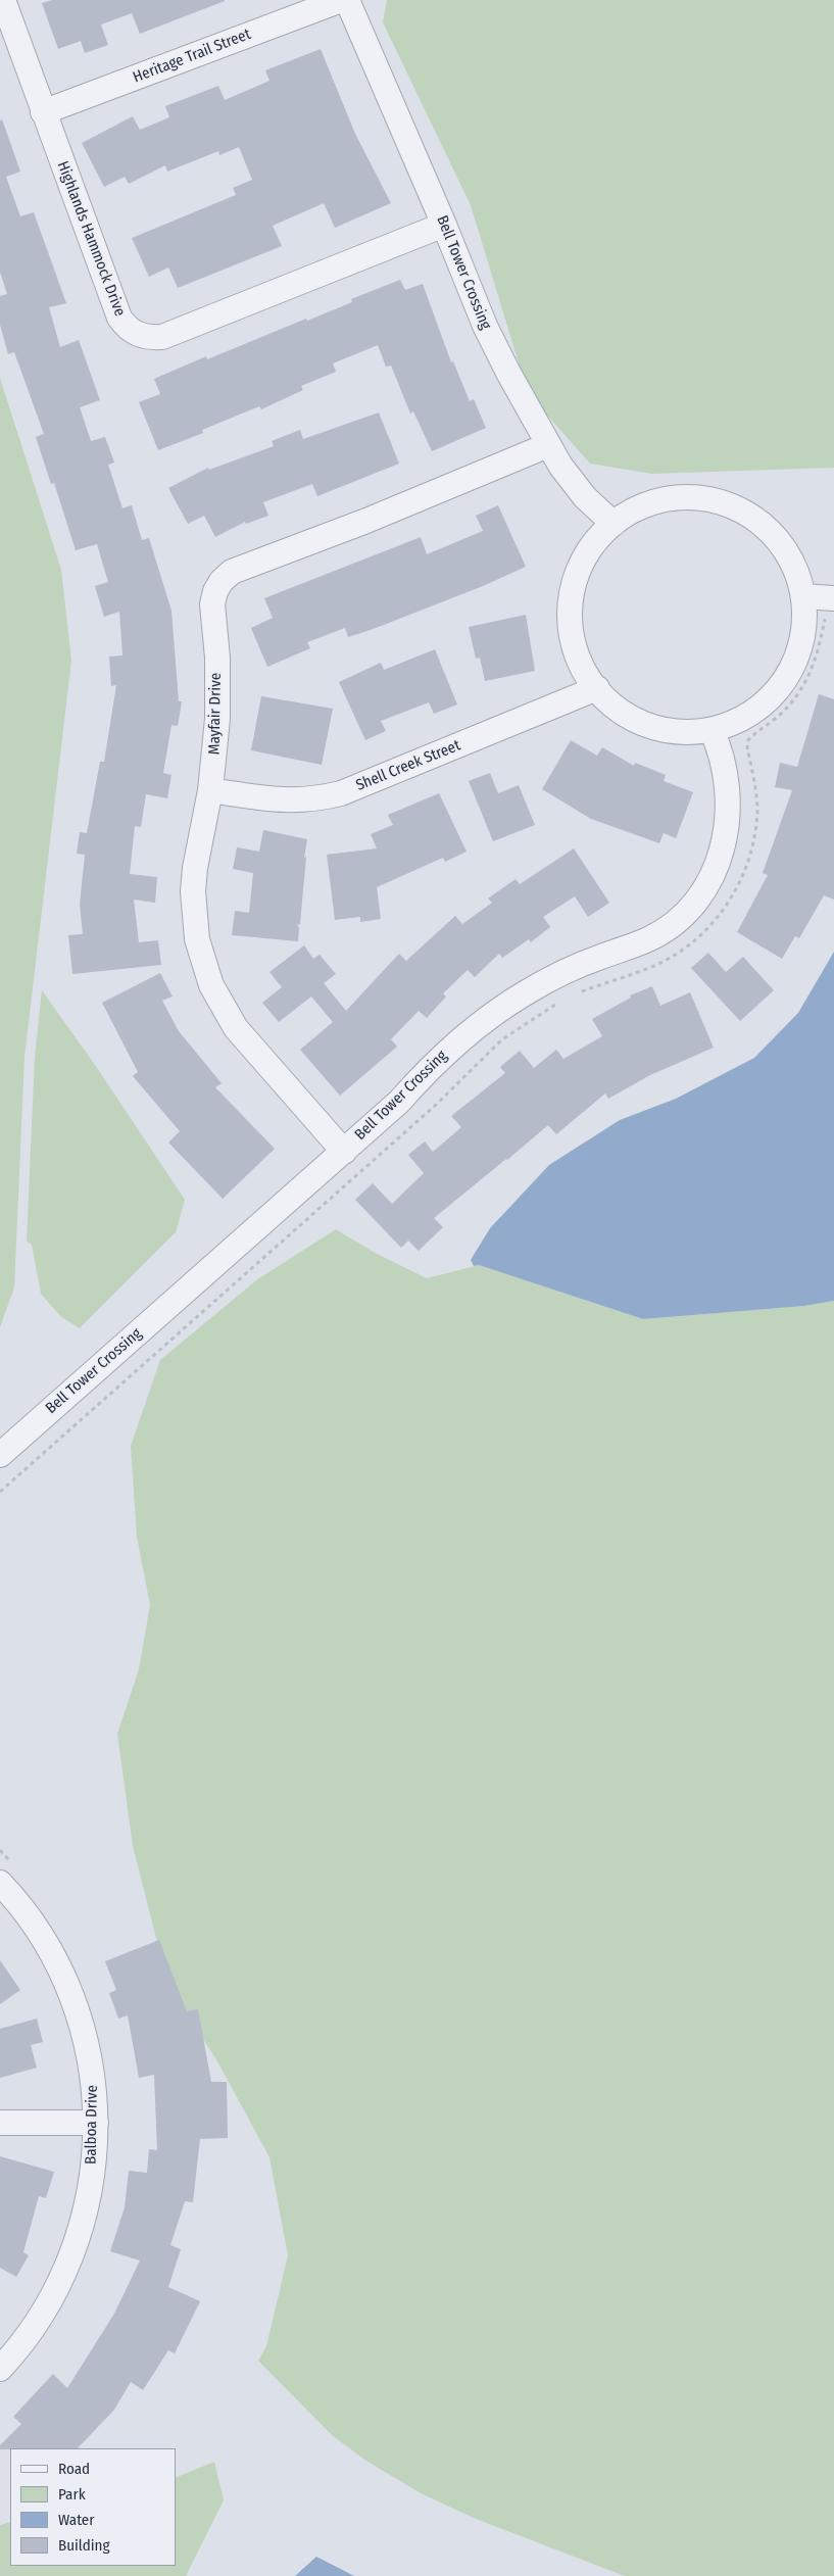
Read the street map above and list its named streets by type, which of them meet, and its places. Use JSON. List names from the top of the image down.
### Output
{
  "streets": {
    "street": [
      "Heritage Trail Street",
      "Highlands Hammock Drive",
      "Bell Tower Crossing",
      "Mayfair Drive",
      "Shell Creek Street",
      "Balboa Drive"
    ]
  },
  "crossings": [
    ["Heritage Trail Street", "Highlands Hammock Drive"],
    ["Highlands Hammock Drive", "Bell Tower Crossing"],
    ["Bell Tower Crossing", "Mayfair Drive"],
    ["Mayfair Drive", "Shell Creek Street"]
  ],
  "legend": [
    "Road",
    "Park",
    "Water",
    "Building"
  ]
}
